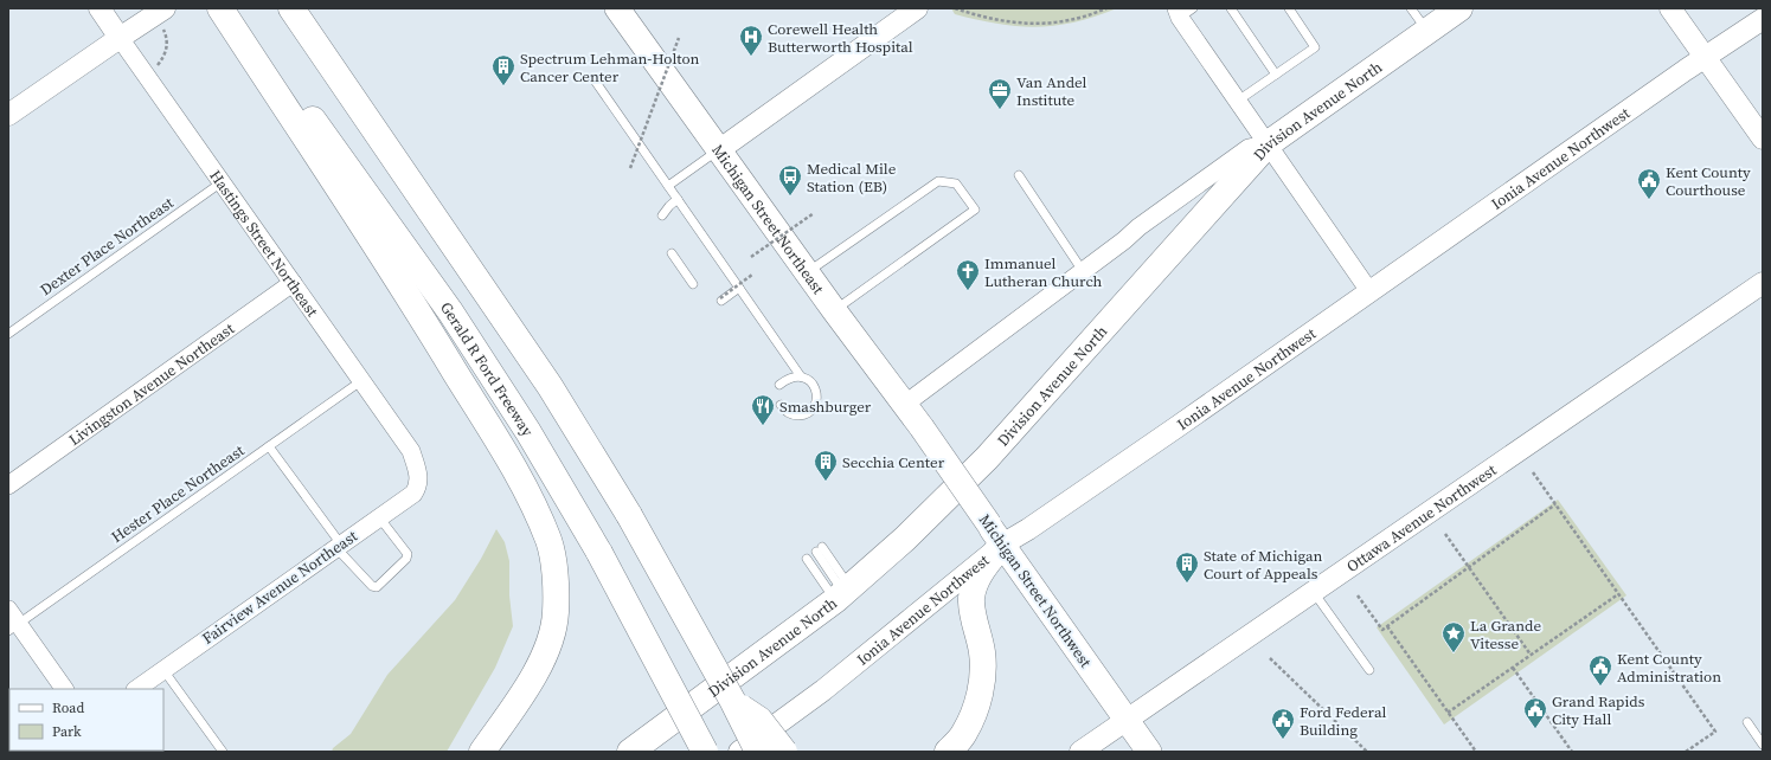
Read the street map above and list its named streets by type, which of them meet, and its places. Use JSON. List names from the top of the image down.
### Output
{
  "streets": {
    "main road": [
      "Division Avenue North",
      "Michigan Street Northeast",
      "Gerald R Ford Freeway",
      "Michigan Street Northwest"
    ],
    "street": [
      "Ionia Avenue Northwest",
      "Hastings Street Northeast",
      "Livingston Avenue Northeast",
      "Ottawa Avenue Northwest",
      "Fairview Avenue Northeast"
    ],
    "lane": ["Dexter Place Northeast", "Hester Place Northeast"]
  },
  "crossings": [
    ["Ionia Avenue Northwest", "Michigan Street Northwest"],
    ["Michigan Street Northeast", "Michigan Street Northwest"],
    ["Hastings Street Northeast", "Dexter Place Northeast"],
    ["Hastings Street Northeast", "Livingston Avenue Northeast"],
    ["Hastings Street Northeast", "Hester Place Northeast"],
    ["Hastings Street Northeast", "Fairview Avenue Northeast"],
    ["Ottawa Avenue Northwest", "Michigan Street Northwest"]
  ],
  "places": {
    "hospital": ["Corewell Health Butterworth Hospital"],
    "building": ["Spectrum Lehman-Holton Cancer Center", "Secchia Center", "State of Michigan Court of Appeals"],
    "office": ["Van Andel Institute"],
    "bus stop": ["Medical Mile Station (EB)"],
    "public building": [
      "Kent County Courthouse",
      "Kent County Administration",
      "Grand Rapids City Hall",
      "Ford Federal Building"
    ],
    "church": ["Immanuel Lutheran Church"],
    "restaurant": ["Smashburger"],
    "place": ["La Grande Vitesse"]
  },
  "legend": ["Road", "Park"]
}
